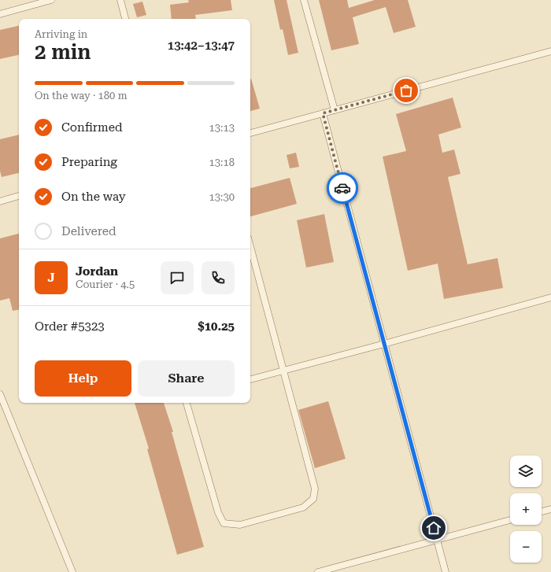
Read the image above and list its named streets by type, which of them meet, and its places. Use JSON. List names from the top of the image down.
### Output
{
  "page": {
    "heading": ["2 min", "Arriving in", "13:42–13:47"],
    "panel": [
      "Jordan",
      "Courier · 4.5",
      "Order #5323",
      "$10.25"
    ],
    "bar": "On the way · 180 m",
    "list": [
      ["Confirmed", "13:13"],
      ["Preparing", "13:18"],
      ["On the way", "13:30"],
      "Delivered"
    ],
    "round": "J",
    "buttons": ["Help", "Share"],
    "map_buttons": ["+", "−"]
  }
}
